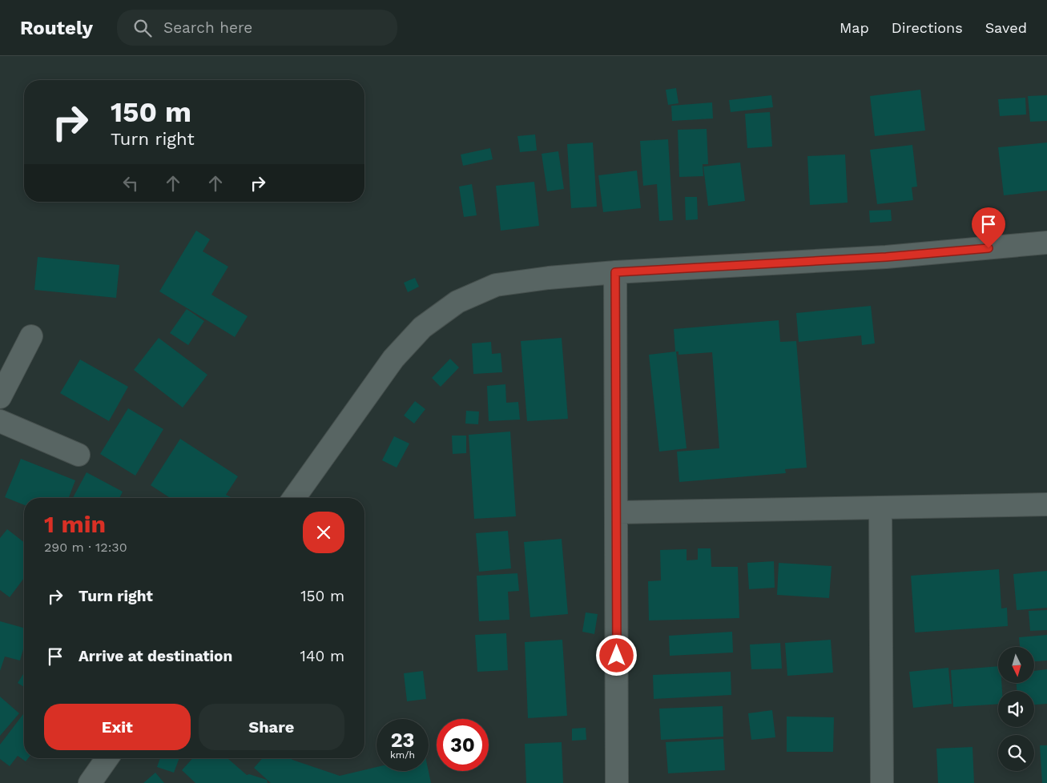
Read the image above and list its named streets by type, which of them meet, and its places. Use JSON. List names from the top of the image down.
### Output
{
  "north": "bottom",
  "page": {
    "header": "Routely",
    "search": "Search here",
    "nav": ["Map", "Directions", "Saved"],
    "turn": ["150 m", "Turn right"],
    "heading": ["1 min", "290 m · 12:30"],
    "list": [
      {
        "name": "Turn right",
        "value": "150 m"
      },
      {
        "name": "Arrive at destination",
        "value": "140 m"
      }
    ],
    "buttons": ["Exit", "Share"],
    "speed": "23 km/h",
    "limit": "30"
  }
}
